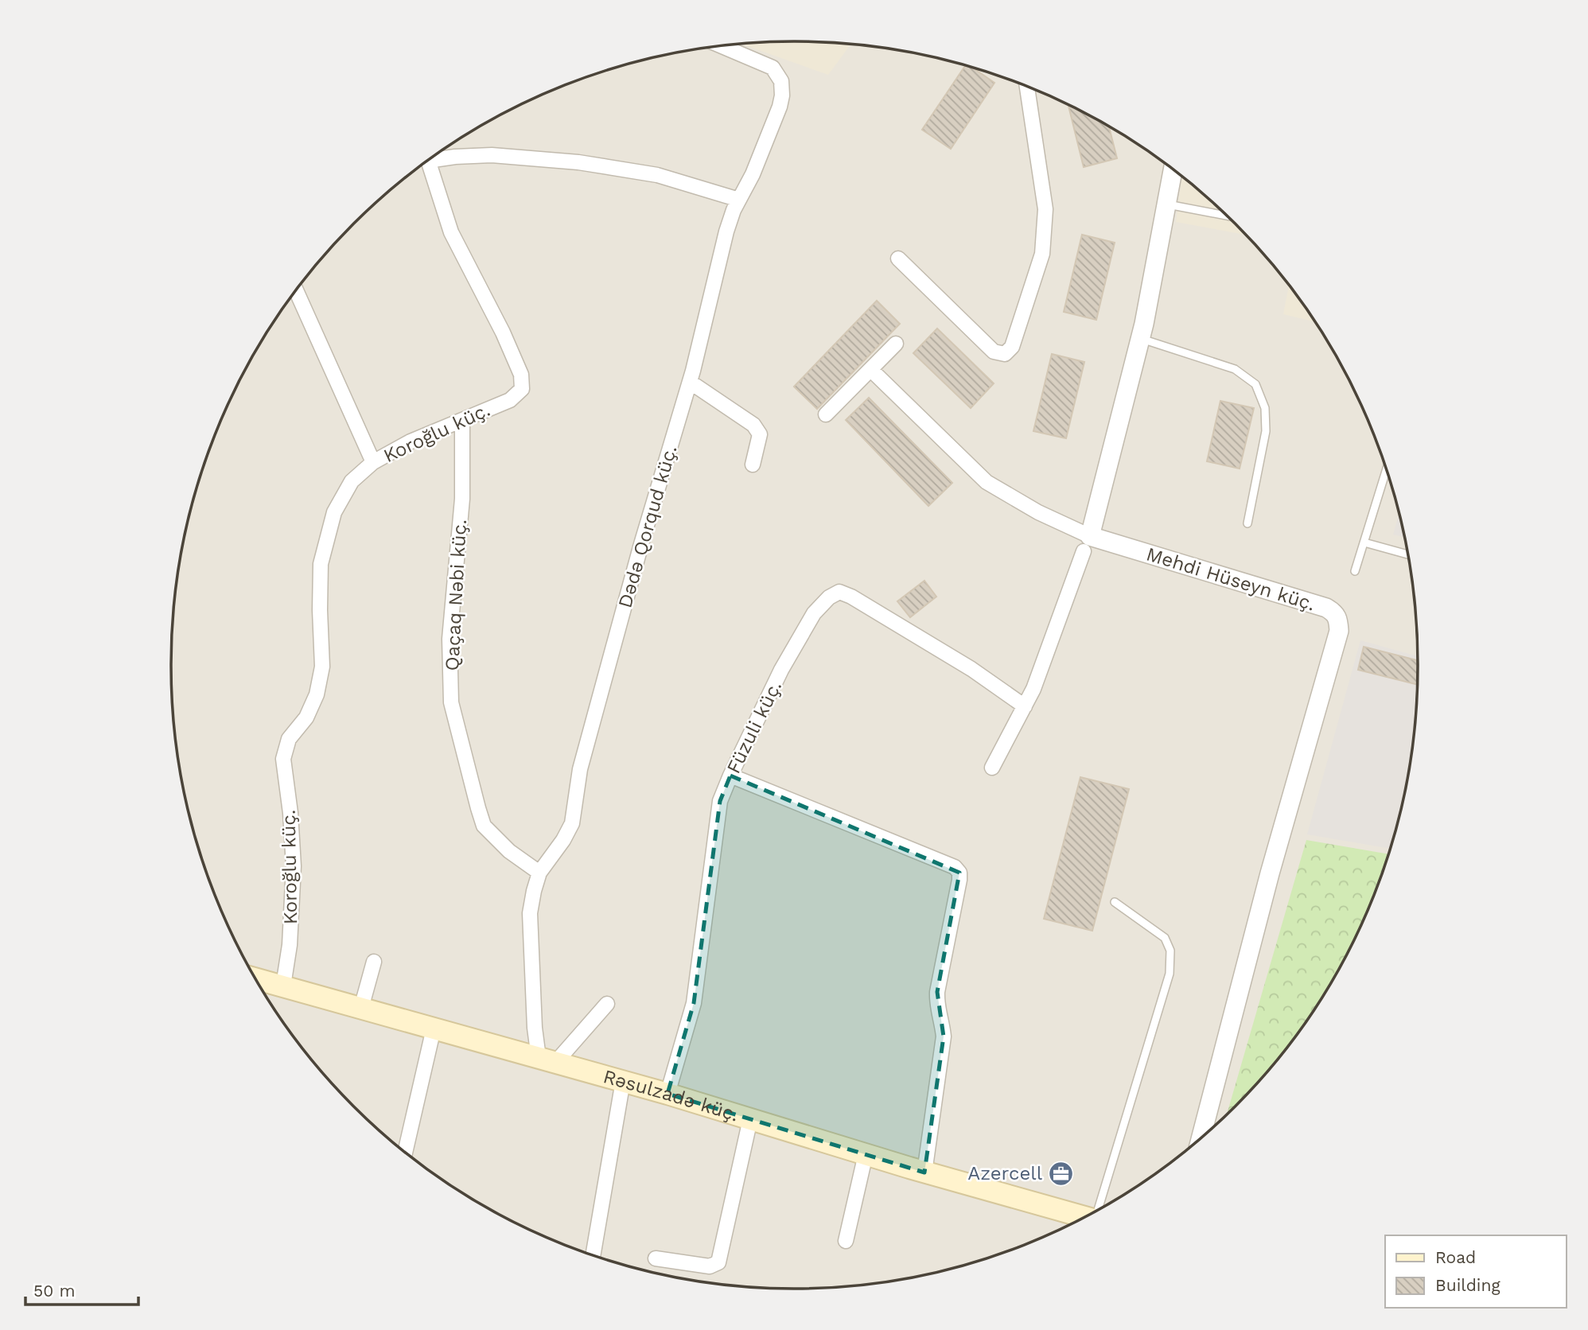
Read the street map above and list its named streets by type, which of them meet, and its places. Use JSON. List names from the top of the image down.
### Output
{
  "streets": {
    "main road": ["Rəsulzadə küç."],
    "street": [
      "Koroğlu küç.",
      "Dədə Qorqud küç.",
      "Mehdi Hüseyn küç.",
      "Qaçaq Nəbi küç.",
      "Füzuli küç."
    ]
  },
  "crossings": [
    ["Koroğlu küç.", "Qaçaq Nəbi küç."],
    ["Koroğlu küç.", "Rəsulzadə küç."],
    ["Dədə Qorqud küç.", "Qaçaq Nəbi küç."],
    ["Dədə Qorqud küç.", "Rəsulzadə küç."],
    ["Füzuli küç.", "Rəsulzadə küç."]
  ],
  "places": {
    "office": ["Azercell"]
  },
  "legend": ["Road", "Building"],
  "scale_bar": "50 m"
}
